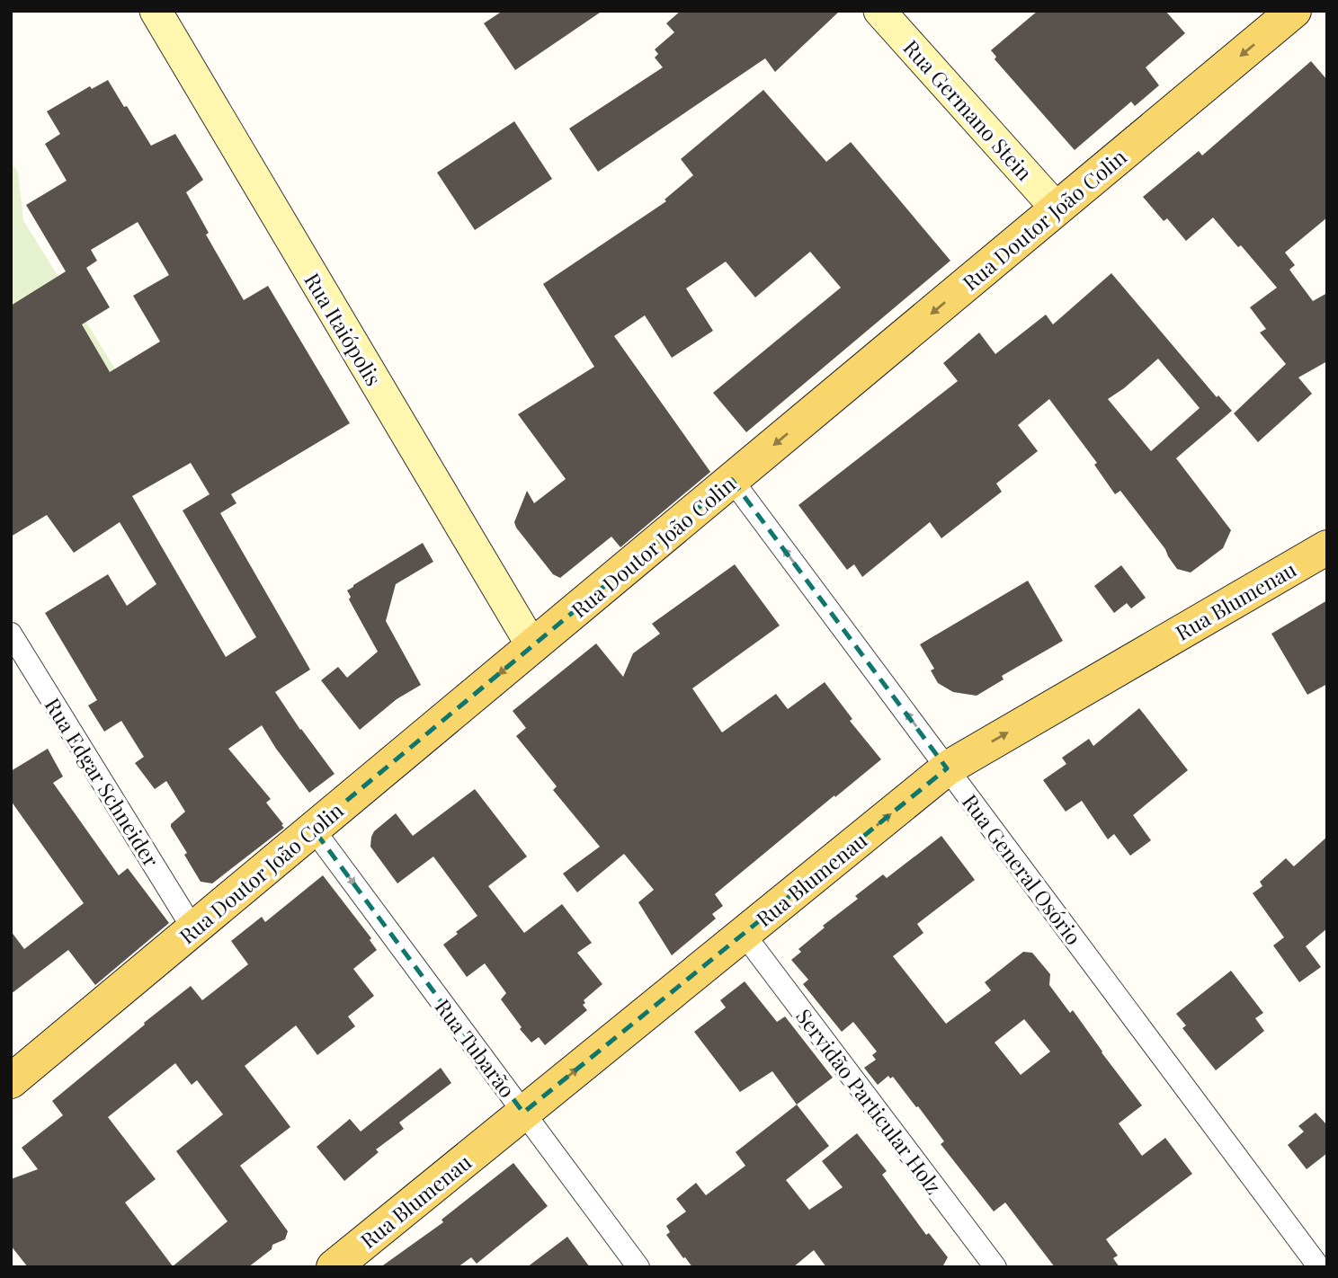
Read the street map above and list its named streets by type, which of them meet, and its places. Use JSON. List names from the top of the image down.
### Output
{
  "streets": {
    "main road": [
      "Rua Germano Stein",
      "Rua Doutor João Colin",
      "Rua Itaiópolis",
      "Rua Blumenau"
    ],
    "street": [
      "Rua Edgar Schneider",
      "Rua General Osório",
      "Rua Tubarão",
      "Servidão Particular Holz"
    ]
  },
  "crossings": [
    ["Rua Germano Stein", "Rua Doutor João Colin"],
    ["Rua Doutor João Colin", "Rua Itaiópolis"],
    ["Rua Doutor João Colin", "Rua Edgar Schneider"],
    ["Rua Doutor João Colin", "Rua General Osório"],
    ["Rua Doutor João Colin", "Rua Tubarão"],
    ["Rua Blumenau", "Rua General Osório"],
    ["Rua Blumenau", "Rua Tubarão"],
    ["Rua Blumenau", "Servidão Particular Holz"]
  ],
  "one_way": [
    "Rua Doutor João Colin",
    "Rua Blumenau",
    "Rua General Osório",
    "Rua Tubarão"
  ]
}
